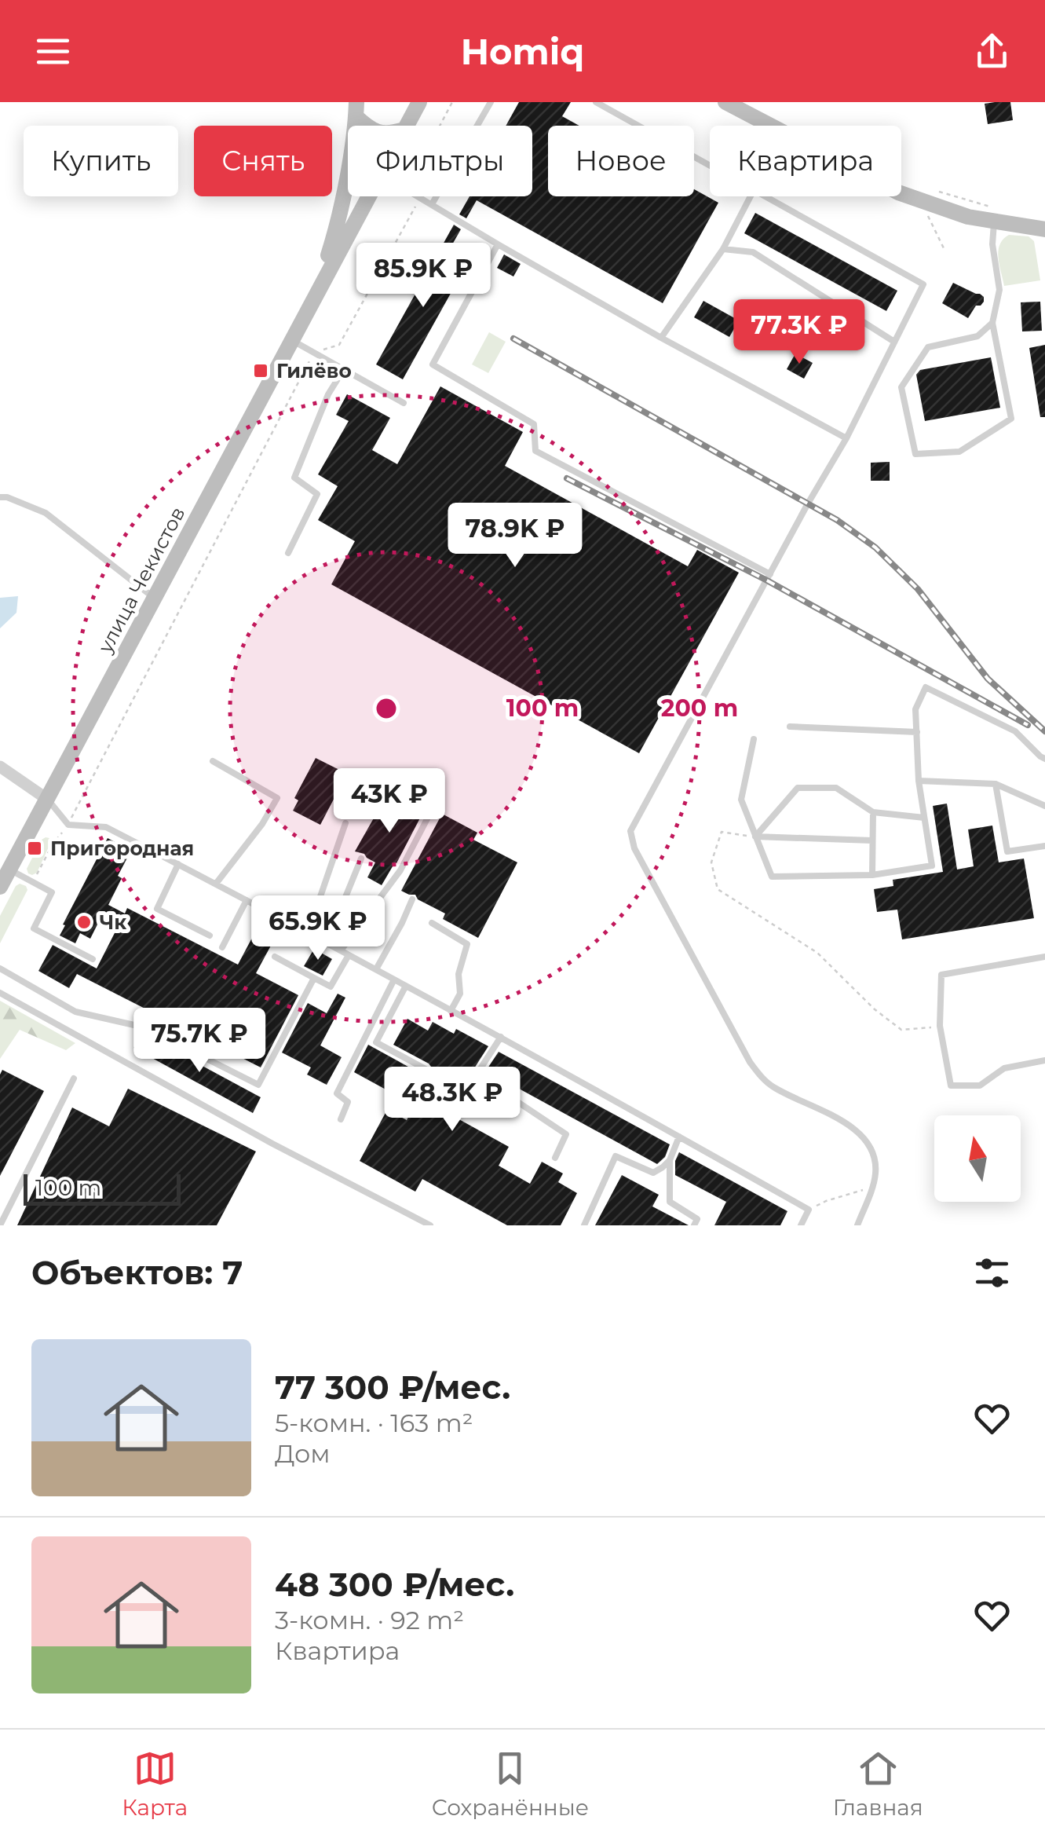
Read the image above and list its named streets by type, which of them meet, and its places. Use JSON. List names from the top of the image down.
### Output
{
  "streets": {
    "main road": ["улица Чекистов"]
  },
  "places": {
    "transit": ["Гилёво", "Пригородная"],
    "other": ["Чк"]
  },
  "scale_bar": "100 m",
  "north": "top",
  "page": {
    "header": "Homiq",
    "chip": [
      "Купить",
      "Снять",
      "Фильтры",
      "Новое",
      "Квартира"
    ],
    "price": [
      "85.9K ₽",
      "77.3K ₽",
      "78.9K ₽",
      "43K ₽",
      "65.9K ₽",
      "75.7K ₽",
      "48.3K ₽"
    ],
    "scale": "100 m",
    "heading": "Объектов: 7",
    "list": [
      {
        "name": "77 300 ₽/мес.",
        "note": "5-комн. · 163 m² · Дом"
      },
      {
        "name": "48 300 ₽/мес.",
        "note": "3-комн. · 92 m² · Квартира"
      }
    ],
    "tabs": ["Карта", "Сохранённые", "Главная"]
  },
  "rings": ["100 m", "200 m"]
}
